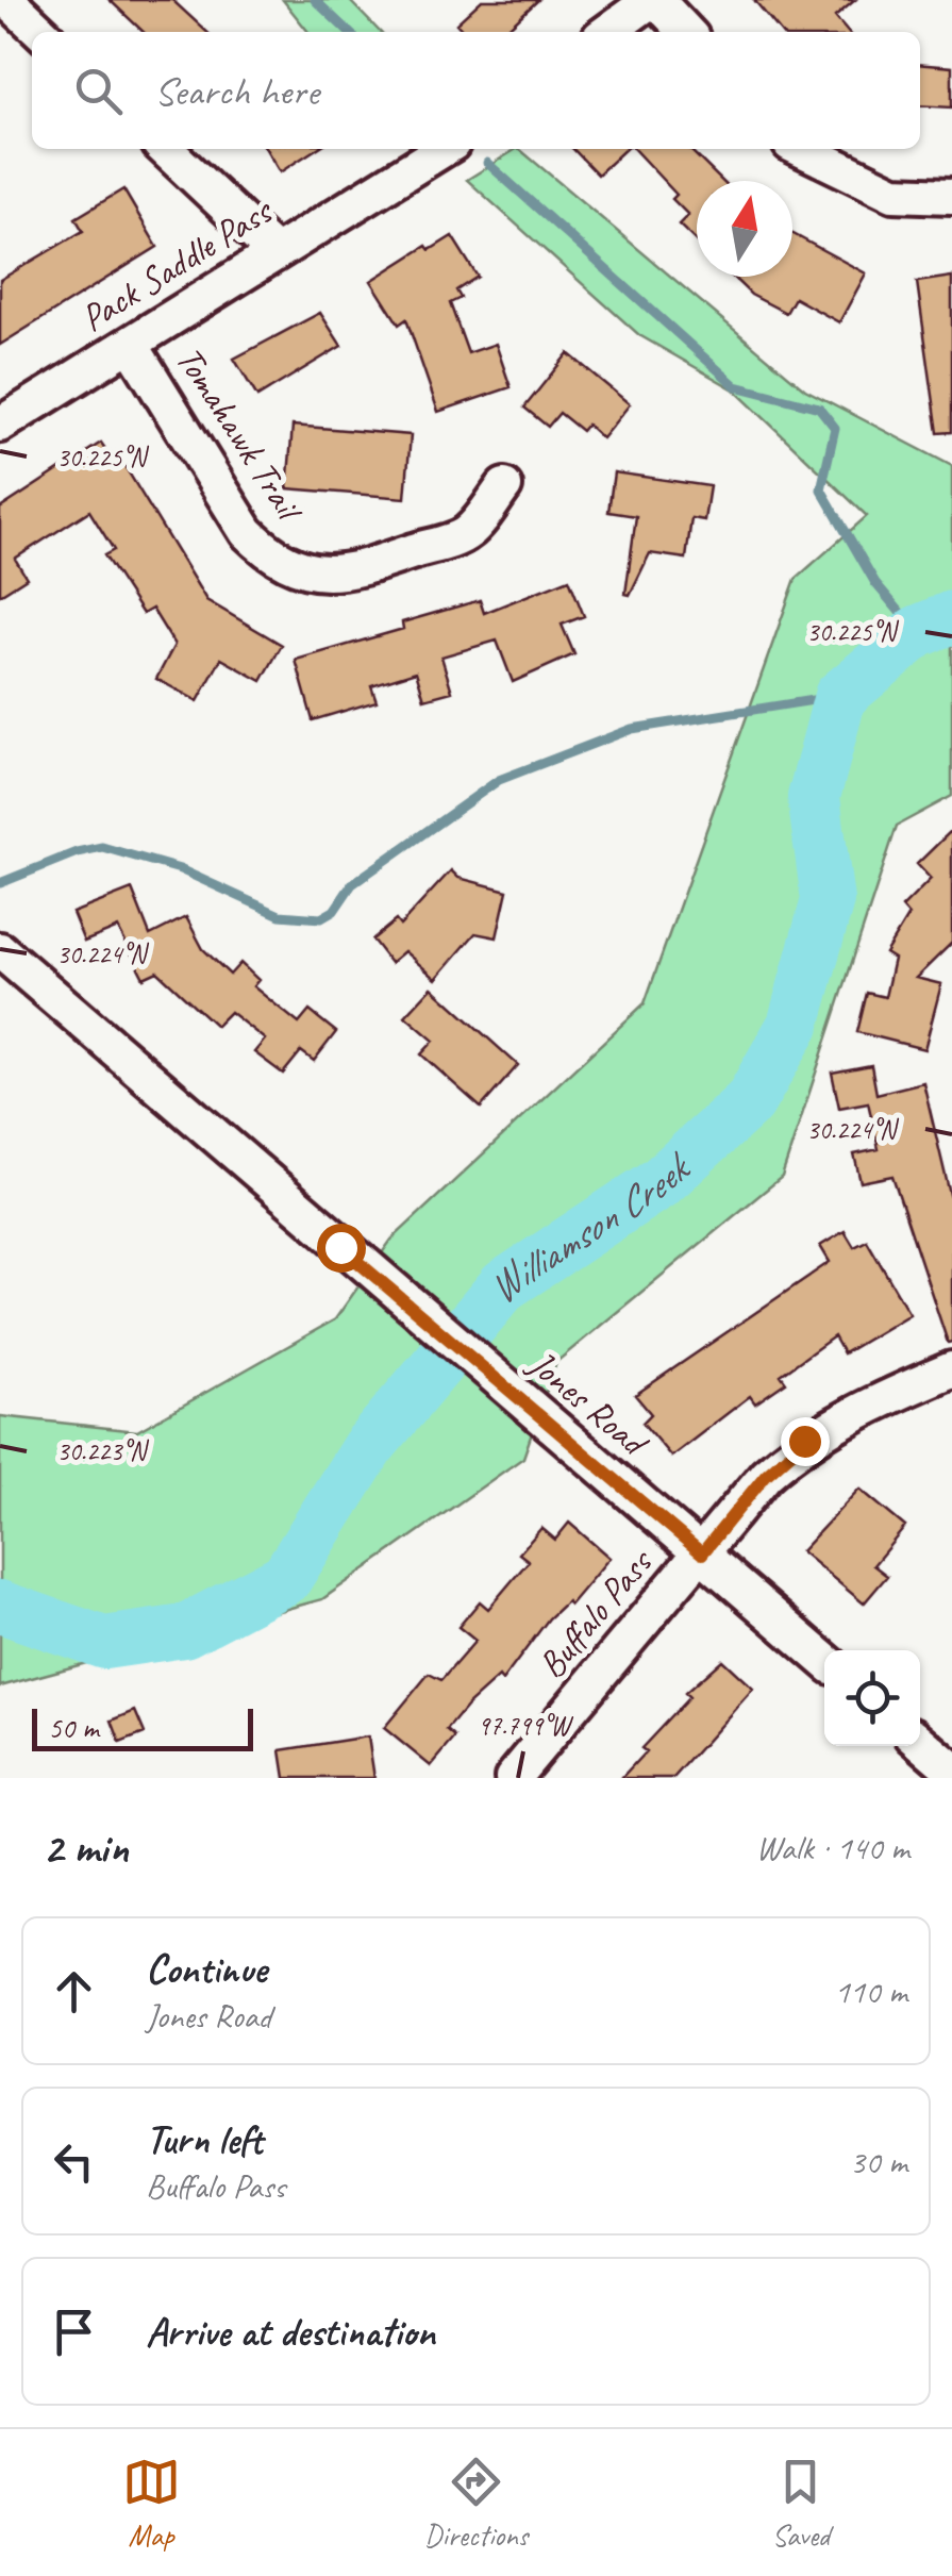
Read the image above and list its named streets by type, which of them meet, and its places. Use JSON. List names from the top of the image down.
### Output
{
  "streets": {
    "street": [
      "Pack Saddle Pass",
      "Tomahawk Trail",
      "Jones Road",
      "Buffalo Pass"
    ]
  },
  "crossings": [
    ["Pack Saddle Pass", "Tomahawk Trail"],
    ["Jones Road", "Buffalo Pass"]
  ],
  "water": ["Williamson Creek"],
  "scale_bar": "50 m",
  "north": "top",
  "page": {
    "search": "Search here",
    "scale": "50 m",
    "heading": ["2 min", "Walk · 140 m"],
    "list": [
      ["Continue", "Jones Road", "110 m"],
      ["Turn left", "Buffalo Pass", "30 m"],
      "Arrive at destination"
    ],
    "nav": ["Map", "Directions", "Saved"]
  },
  "coordinates": [
    "30.225°N",
    "30.224°N",
    "30.223°N",
    "97.799°W"
  ]
}
